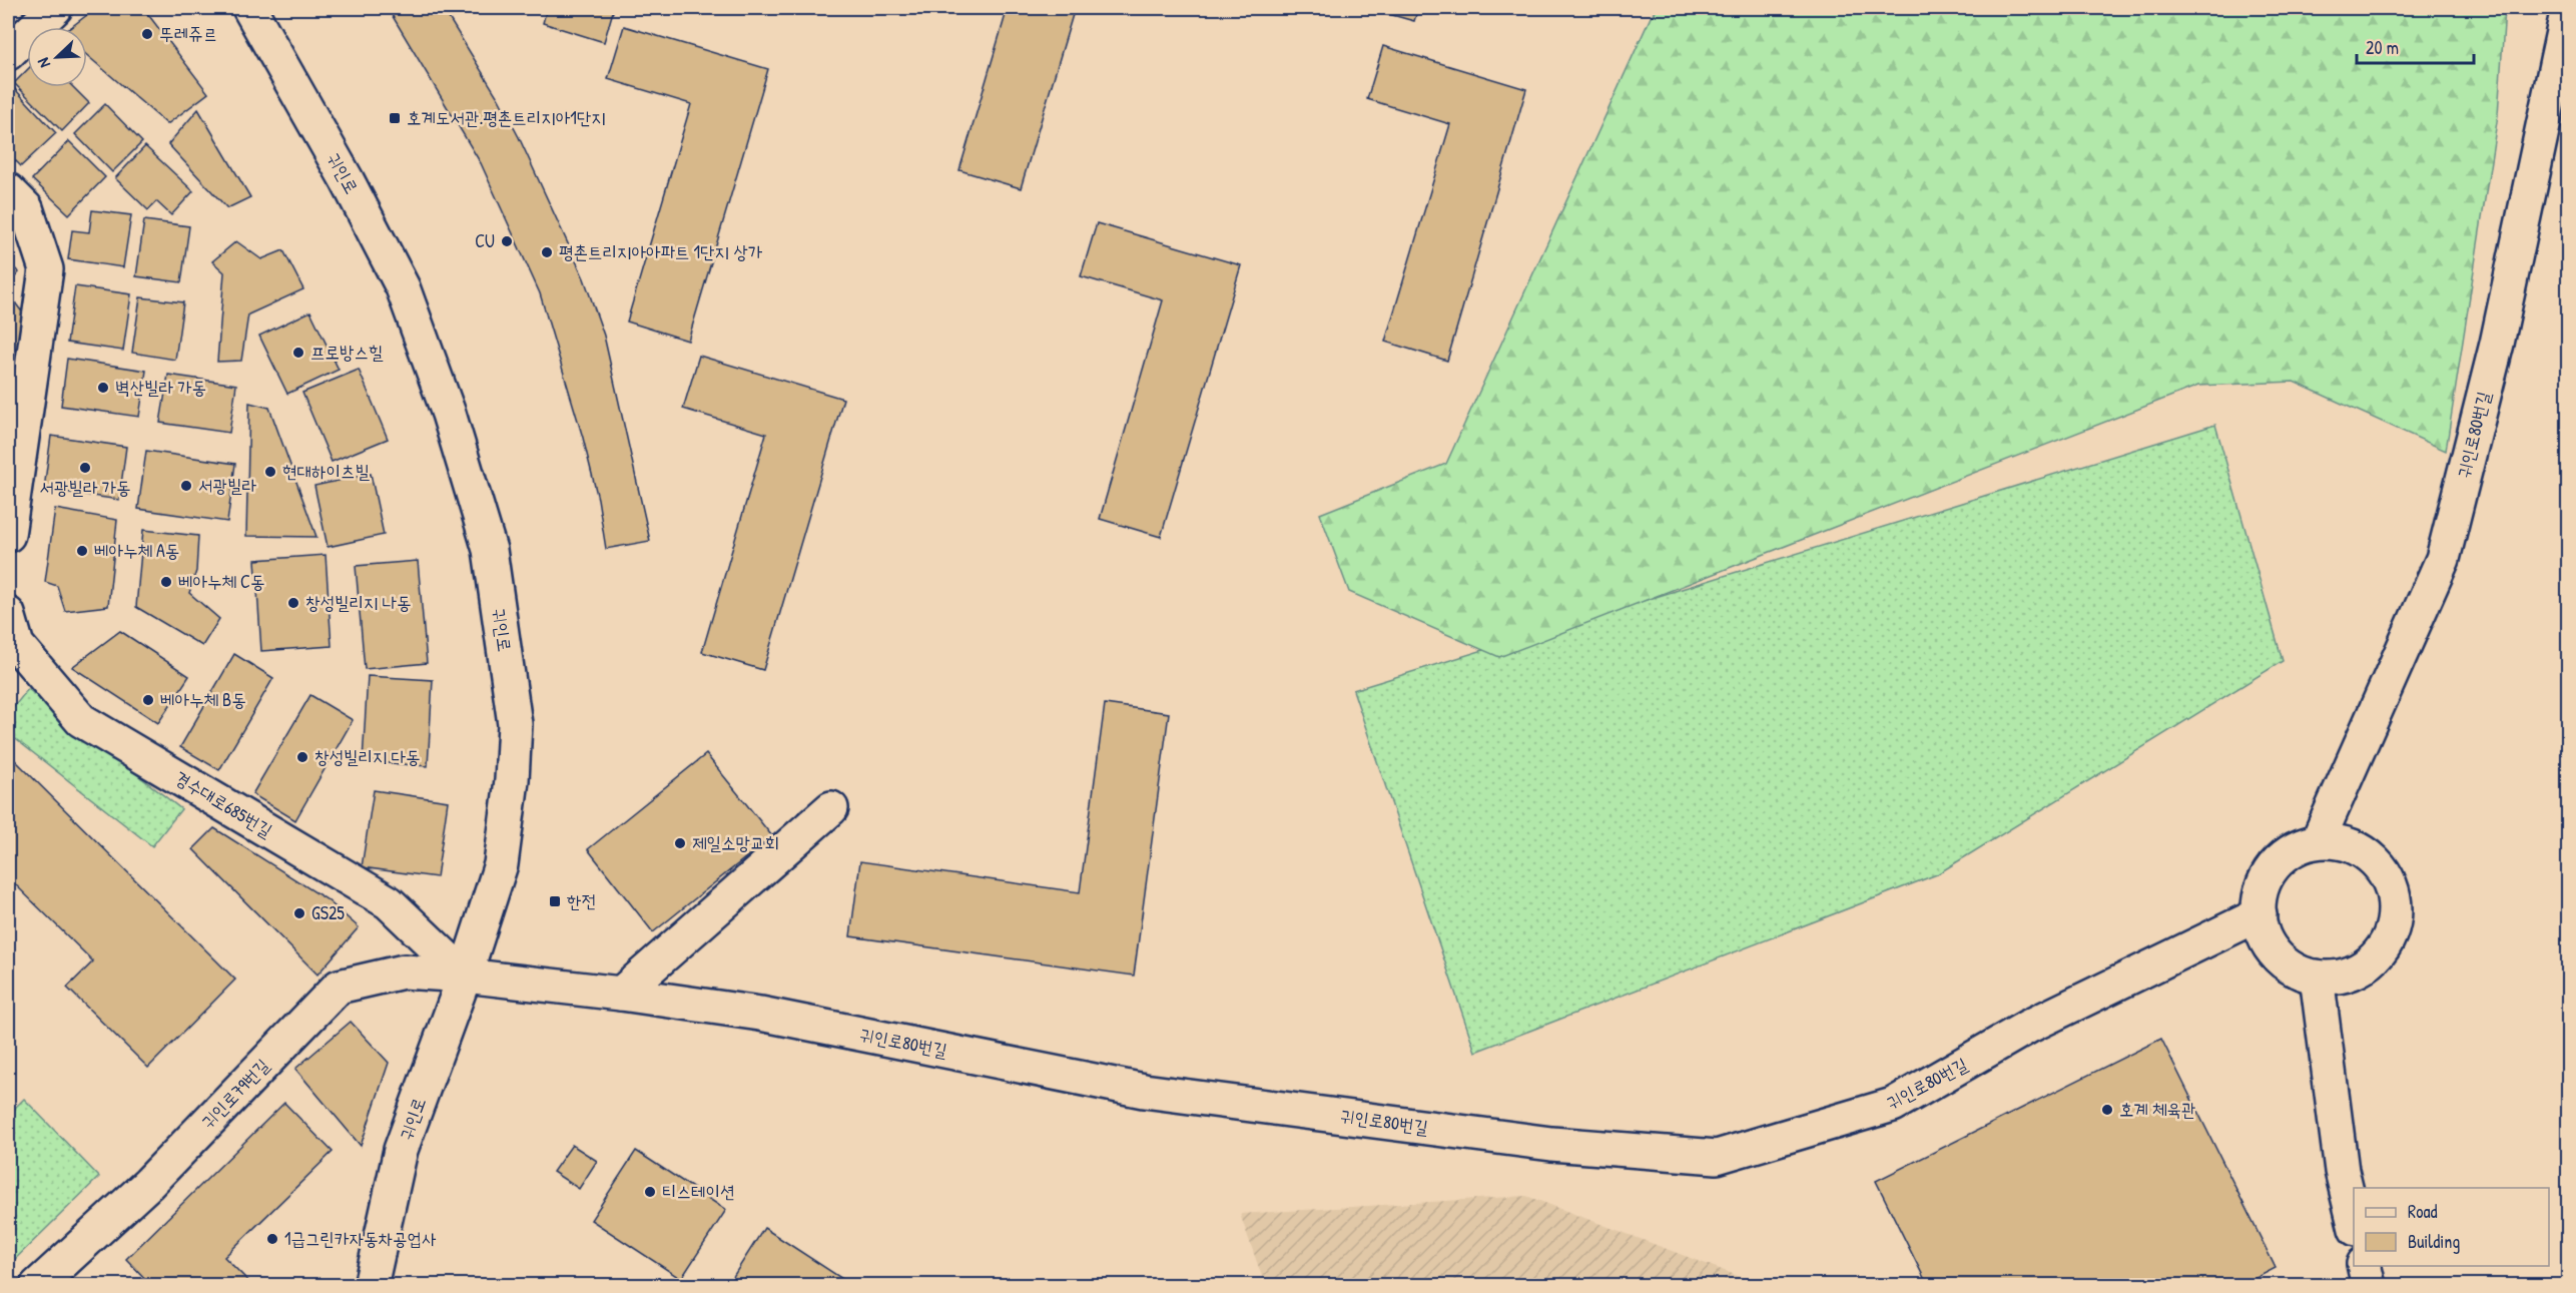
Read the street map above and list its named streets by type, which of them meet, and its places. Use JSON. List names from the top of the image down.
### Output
{
  "streets": {
    "street": [
      "귀인로",
      "귀인로80번길",
      "경수대로685번길",
      "귀인로79번길"
    ]
  },
  "crossings": [
    ["귀인로", "귀인로80번길"],
    ["귀인로", "경수대로685번길"],
    ["귀인로", "귀인로79번길"],
    ["귀인로80번길", "경수대로685번길"],
    ["귀인로80번길", "귀인로79번길"],
    ["경수대로685번길", "귀인로79번길"]
  ],
  "places": {
    "other": [
      "뚜레쥬르",
      "CU",
      "평촌트리지아아파트 1단지 상가",
      "프로방스힐",
      "벽산빌라 가동",
      "서광빌라 가동",
      "현대하이츠빌",
      "서광빌라",
      "베아누체 A동",
      "베아누체 C동",
      "창성빌리지 나동",
      "베아누체 B동",
      "창성빌리지 다동",
      "제일소망교회",
      "GS25",
      "호계 체육관",
      "티스테이션",
      "1급그린카자동차공업사"
    ],
    "transit": ["호계도서관.평촌트리지아1단지", "한전"]
  },
  "legend": ["Road", "Building"],
  "scale_bar": "20 m",
  "north": "bottom left"
}
